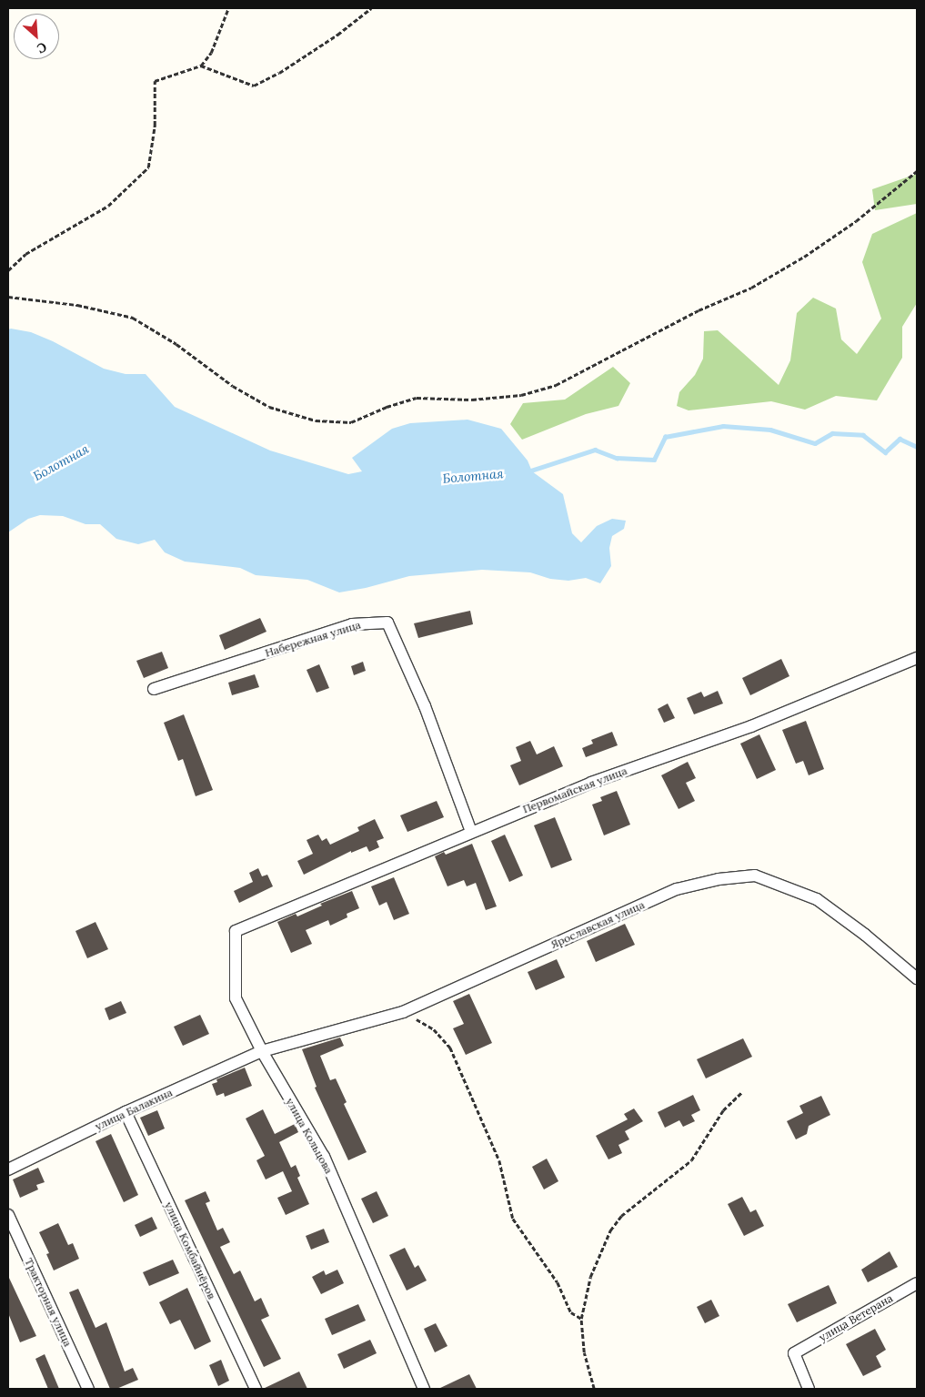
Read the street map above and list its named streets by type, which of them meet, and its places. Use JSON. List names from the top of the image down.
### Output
{
  "streets": {
    "street": [
      "Набережная улица",
      "Первомайская улица",
      "Ярославская улица",
      "улица Балакина",
      "улица Кольцова",
      "улица Комбайнёров",
      "Тракторная улица",
      "улица Ветерана"
    ]
  },
  "crossings": [
    ["Набережная улица", "Первомайская улица"],
    ["Первомайская улица", "улица Кольцова"],
    ["Ярославская улица", "улица Балакина"],
    ["Ярославская улица", "улица Кольцова"],
    ["улица Балакина", "улица Кольцова"],
    ["улица Балакина", "улица Комбайнёров"]
  ],
  "water": ["Болотная"],
  "north": "bottom right"
}
